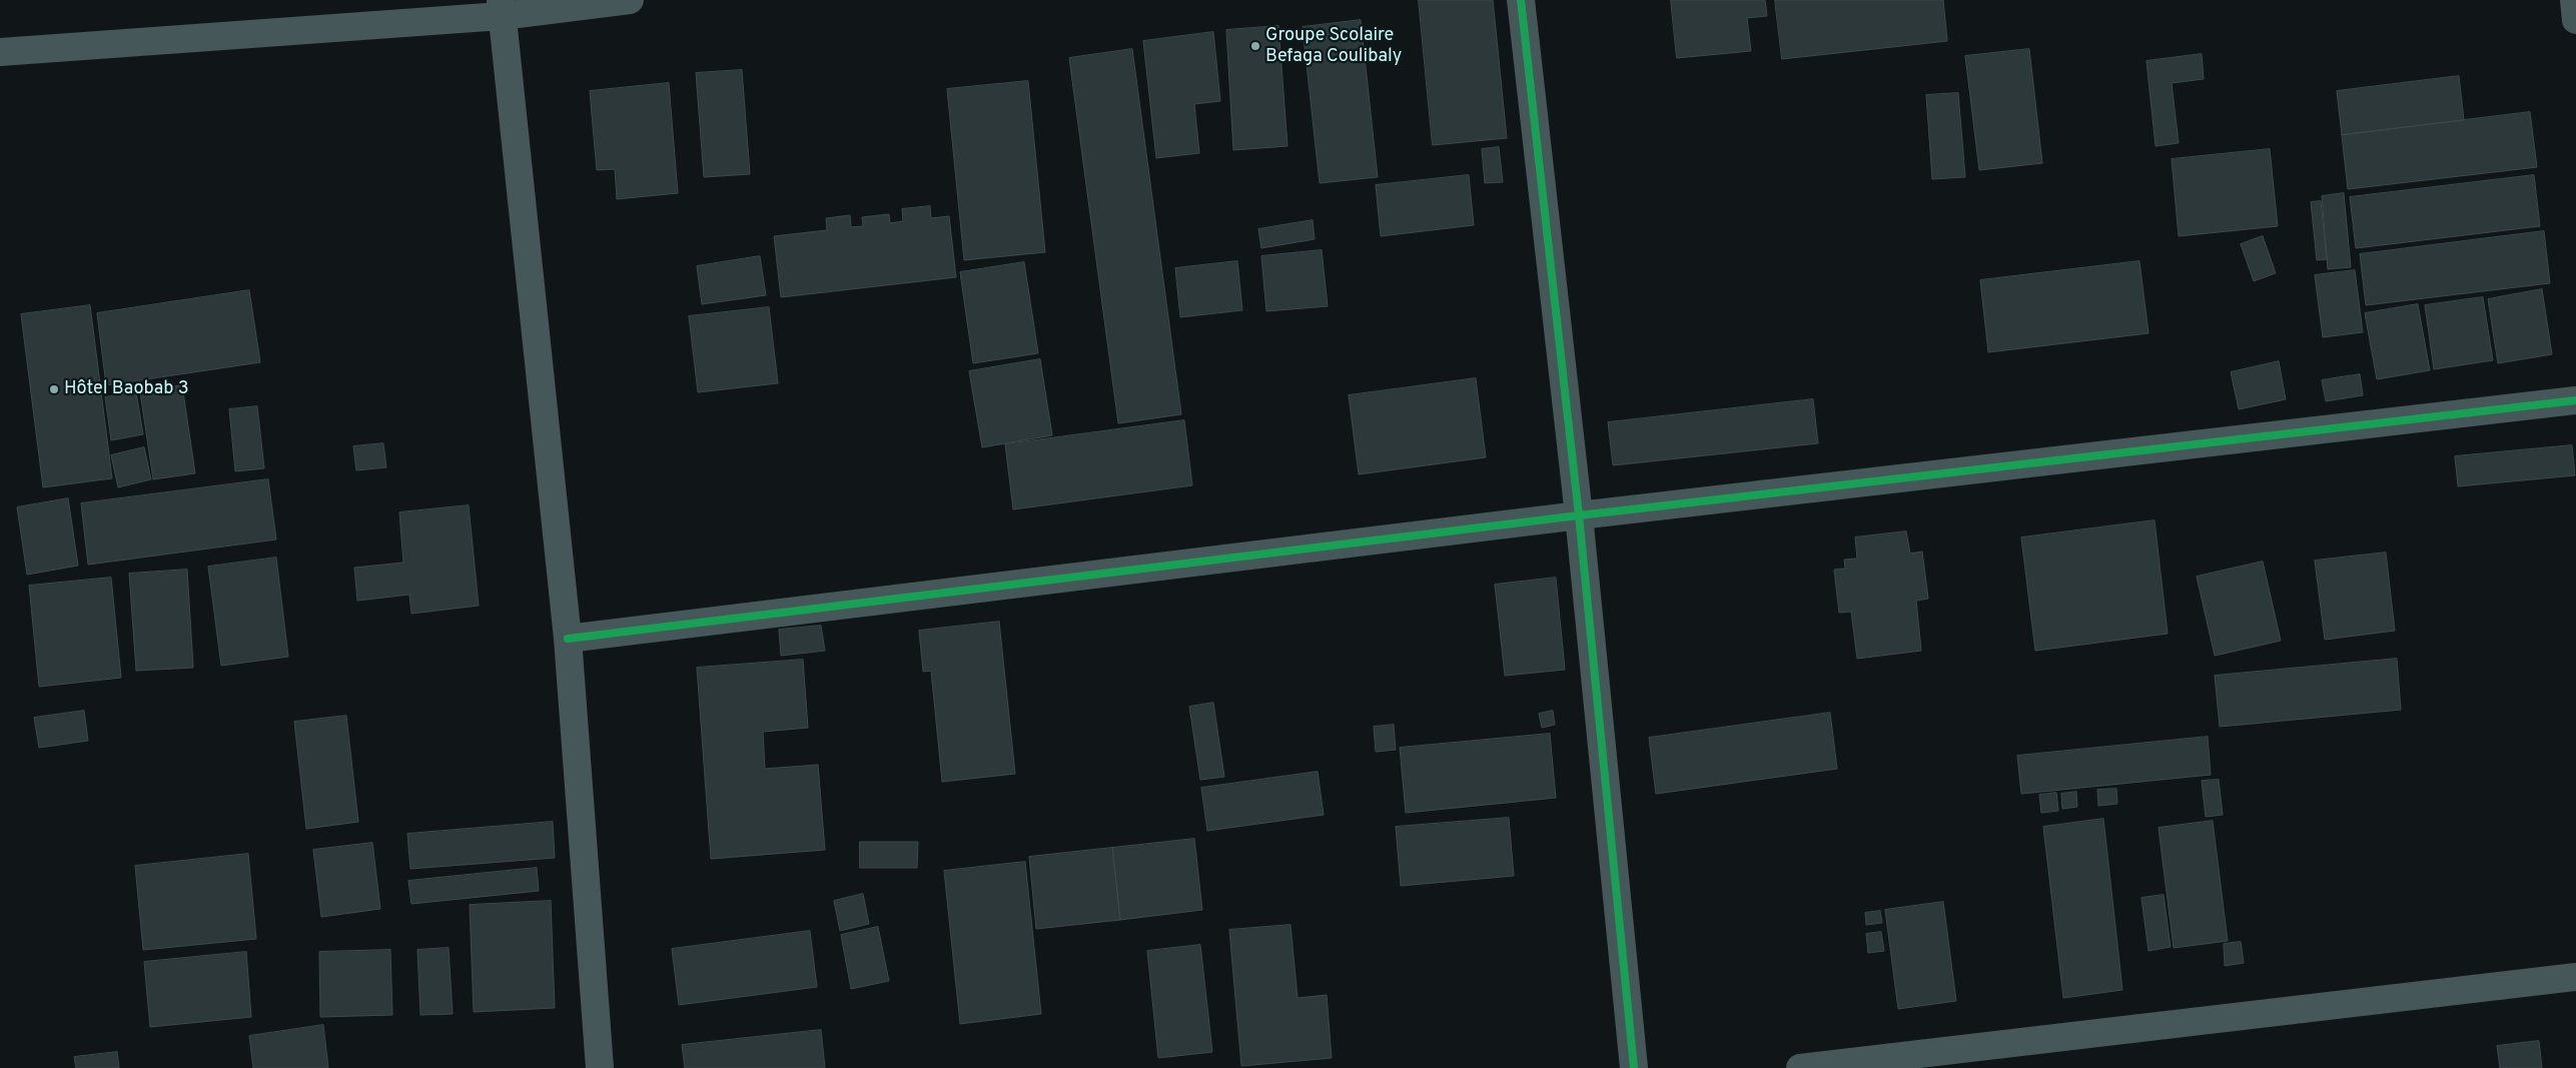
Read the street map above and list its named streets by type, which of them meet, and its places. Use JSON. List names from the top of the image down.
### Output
{
  "places": ["Groupe Scolaire Befaga Coulibaly", "Hôtel Baobab 3"]
}
